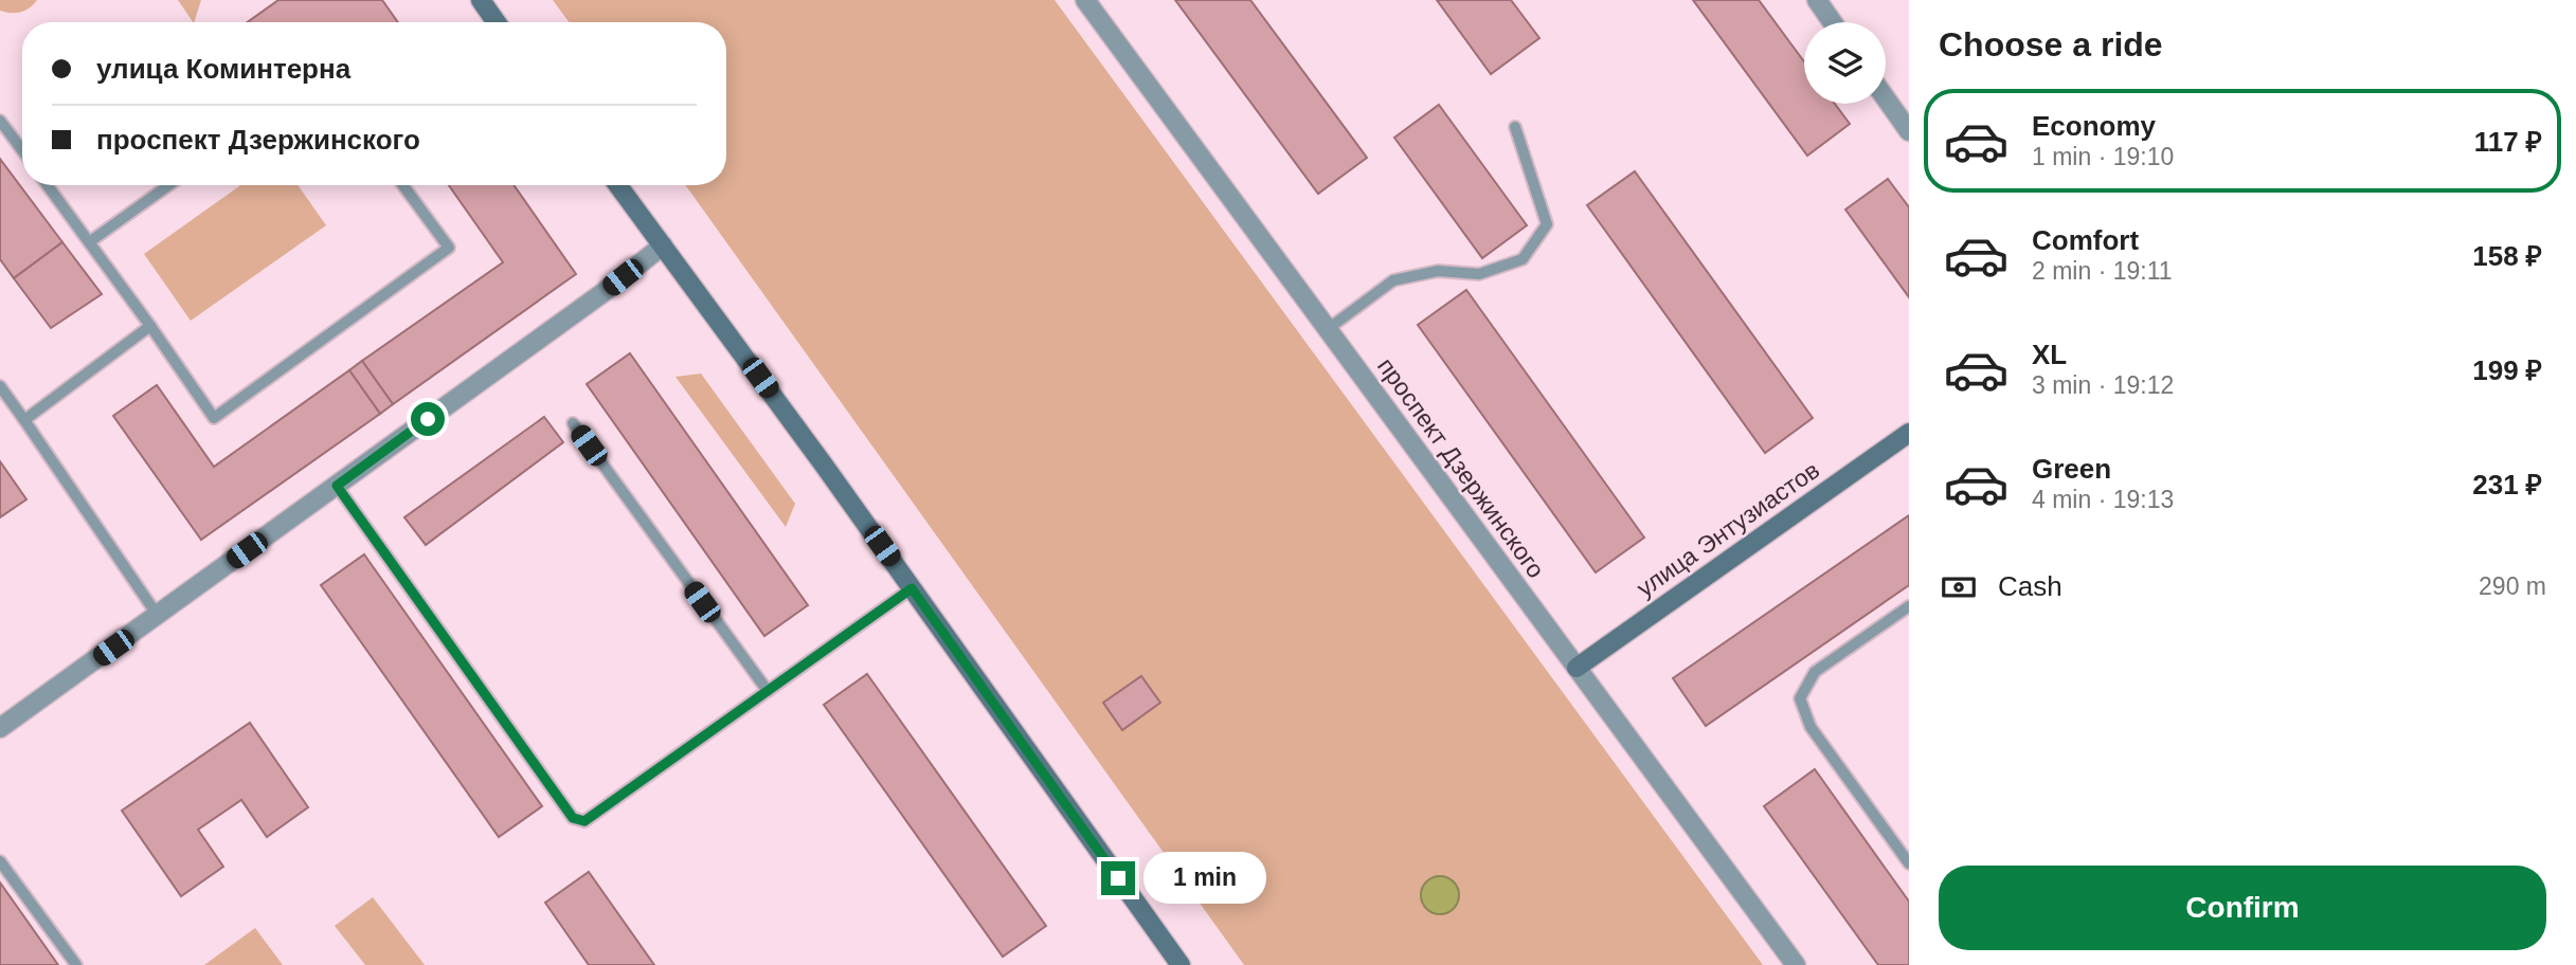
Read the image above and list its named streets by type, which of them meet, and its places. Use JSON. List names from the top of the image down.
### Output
{
  "streets": {
    "street": ["проспект Дзержинского", "улица Энтузиастов"]
  },
  "crossings": [
    ["проспект Дзержинского", "улица Энтузиастов"]
  ],
  "page": {
    "heading": "Choose a ride",
    "banner": ["улица Коминтерна", "проспект Дзержинского"],
    "list": [
      {
        "name": "Economy",
        "note": "1 min · 19:10",
        "value": "117 ₽"
      },
      {
        "name": "Comfort",
        "note": "2 min · 19:11",
        "value": "158 ₽"
      },
      {
        "name": "XL",
        "note": "3 min · 19:12",
        "value": "199 ₽"
      },
      {
        "name": "Green",
        "note": "4 min · 19:13",
        "value": "231 ₽"
      }
    ],
    "pay": ["Cash", "290 m"],
    "buttons": "Confirm",
    "bubble": "1 min"
  }
}
